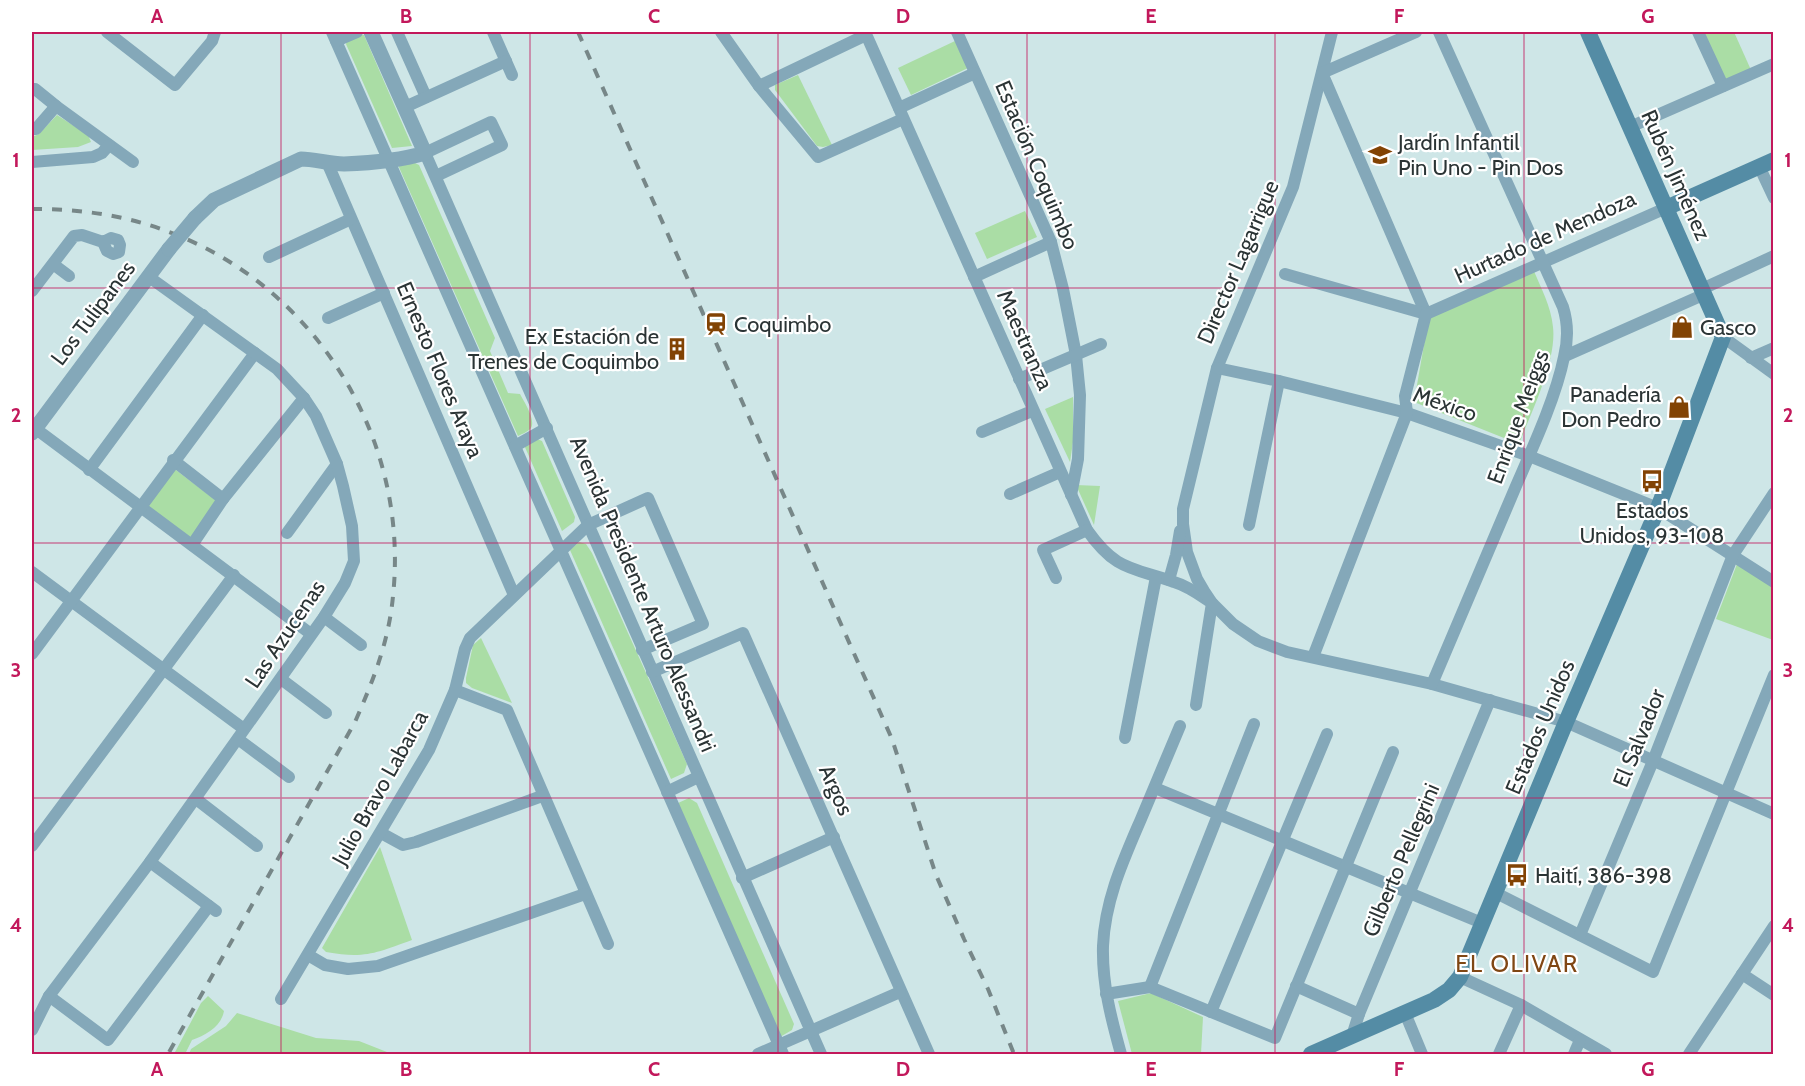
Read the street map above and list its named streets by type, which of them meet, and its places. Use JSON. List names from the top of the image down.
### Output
{
  "streets": {
    "main road": ["Rubén Jiménez", "Hurtado de Mendoza", "Estados Unidos"],
    "street": [
      "Estación Coquimbo",
      "Director Lagarrigue",
      "Los Tulipanes",
      "Maestranza",
      "Ernesto Flores Araya",
      "México",
      "Enrique Meiggs",
      "Avenida Presidente Arturo Alessandri",
      "Las Azucenas",
      "El Salvador",
      "Julio Bravo Labarca",
      "Argos",
      "Gilberto Pellegrini"
    ]
  },
  "crossings": [
    ["Estación Coquimbo", "Maestranza"],
    ["Rubén Jiménez", "Hurtado de Mendoza"],
    ["Rubén Jiménez", "Estados Unidos"],
    ["Hurtado de Mendoza", "Enrique Meiggs"],
    ["Director Lagarrigue", "Maestranza"],
    ["Director Lagarrigue", "México"],
    ["Director Lagarrigue", "Enrique Meiggs"],
    ["Director Lagarrigue", "Estados Unidos"],
    ["Director Lagarrigue", "El Salvador"],
    ["Director Lagarrigue", "Gilberto Pellegrini"],
    ["Los Tulipanes", "Ernesto Flores Araya"],
    ["Los Tulipanes", "Avenida Presidente Arturo Alessandri"],
    ["Los Tulipanes", "Las Azucenas"],
    ["Ernesto Flores Araya", "Julio Bravo Labarca"],
    ["México", "Enrique Meiggs"],
    ["México", "Estados Unidos"],
    ["México", "El Salvador"],
    ["Avenida Presidente Arturo Alessandri", "Julio Bravo Labarca"],
    ["Avenida Presidente Arturo Alessandri", "Argos"],
    ["Estados Unidos", "Gilberto Pellegrini"]
  ],
  "districts": ["EL OLIVAR"],
  "places": {
    "school or university": ["Jardín Infantil Pin Uno - Pin Dos"],
    "station": ["Coquimbo"],
    "shop": ["Gasco", "Panadería Don Pedro"],
    "building": ["Ex Estación de Trenes de Coquimbo"],
    "bus stop": ["Estados Unidos, 93-108", "Haití, 386-398"]
  },
  "grid": {
    "columns": [
      "A",
      "B",
      "C",
      "D",
      "E",
      "F",
      "G"
    ],
    "rows": [
      "1",
      "2",
      "3",
      "4"
    ]
  }
}
